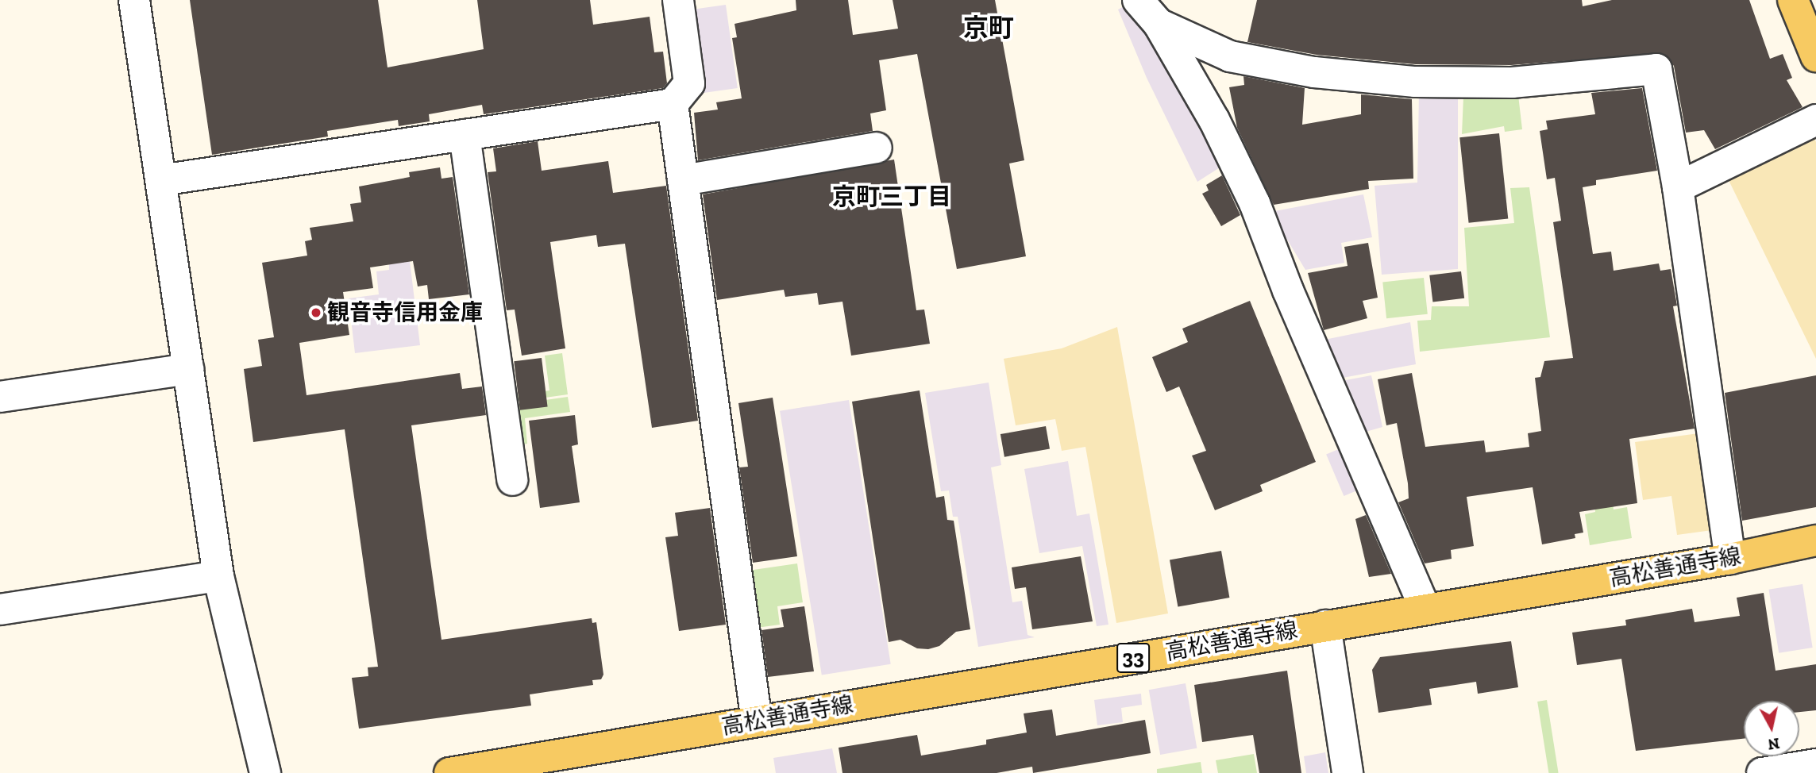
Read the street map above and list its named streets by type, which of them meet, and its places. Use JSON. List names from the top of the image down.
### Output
{
  "streets": {
    "main road": ["高松善通寺線", "33"]
  },
  "districts": ["京町", "京町三丁目"],
  "places": ["観音寺信用金庫"],
  "north": "bottom"
}
